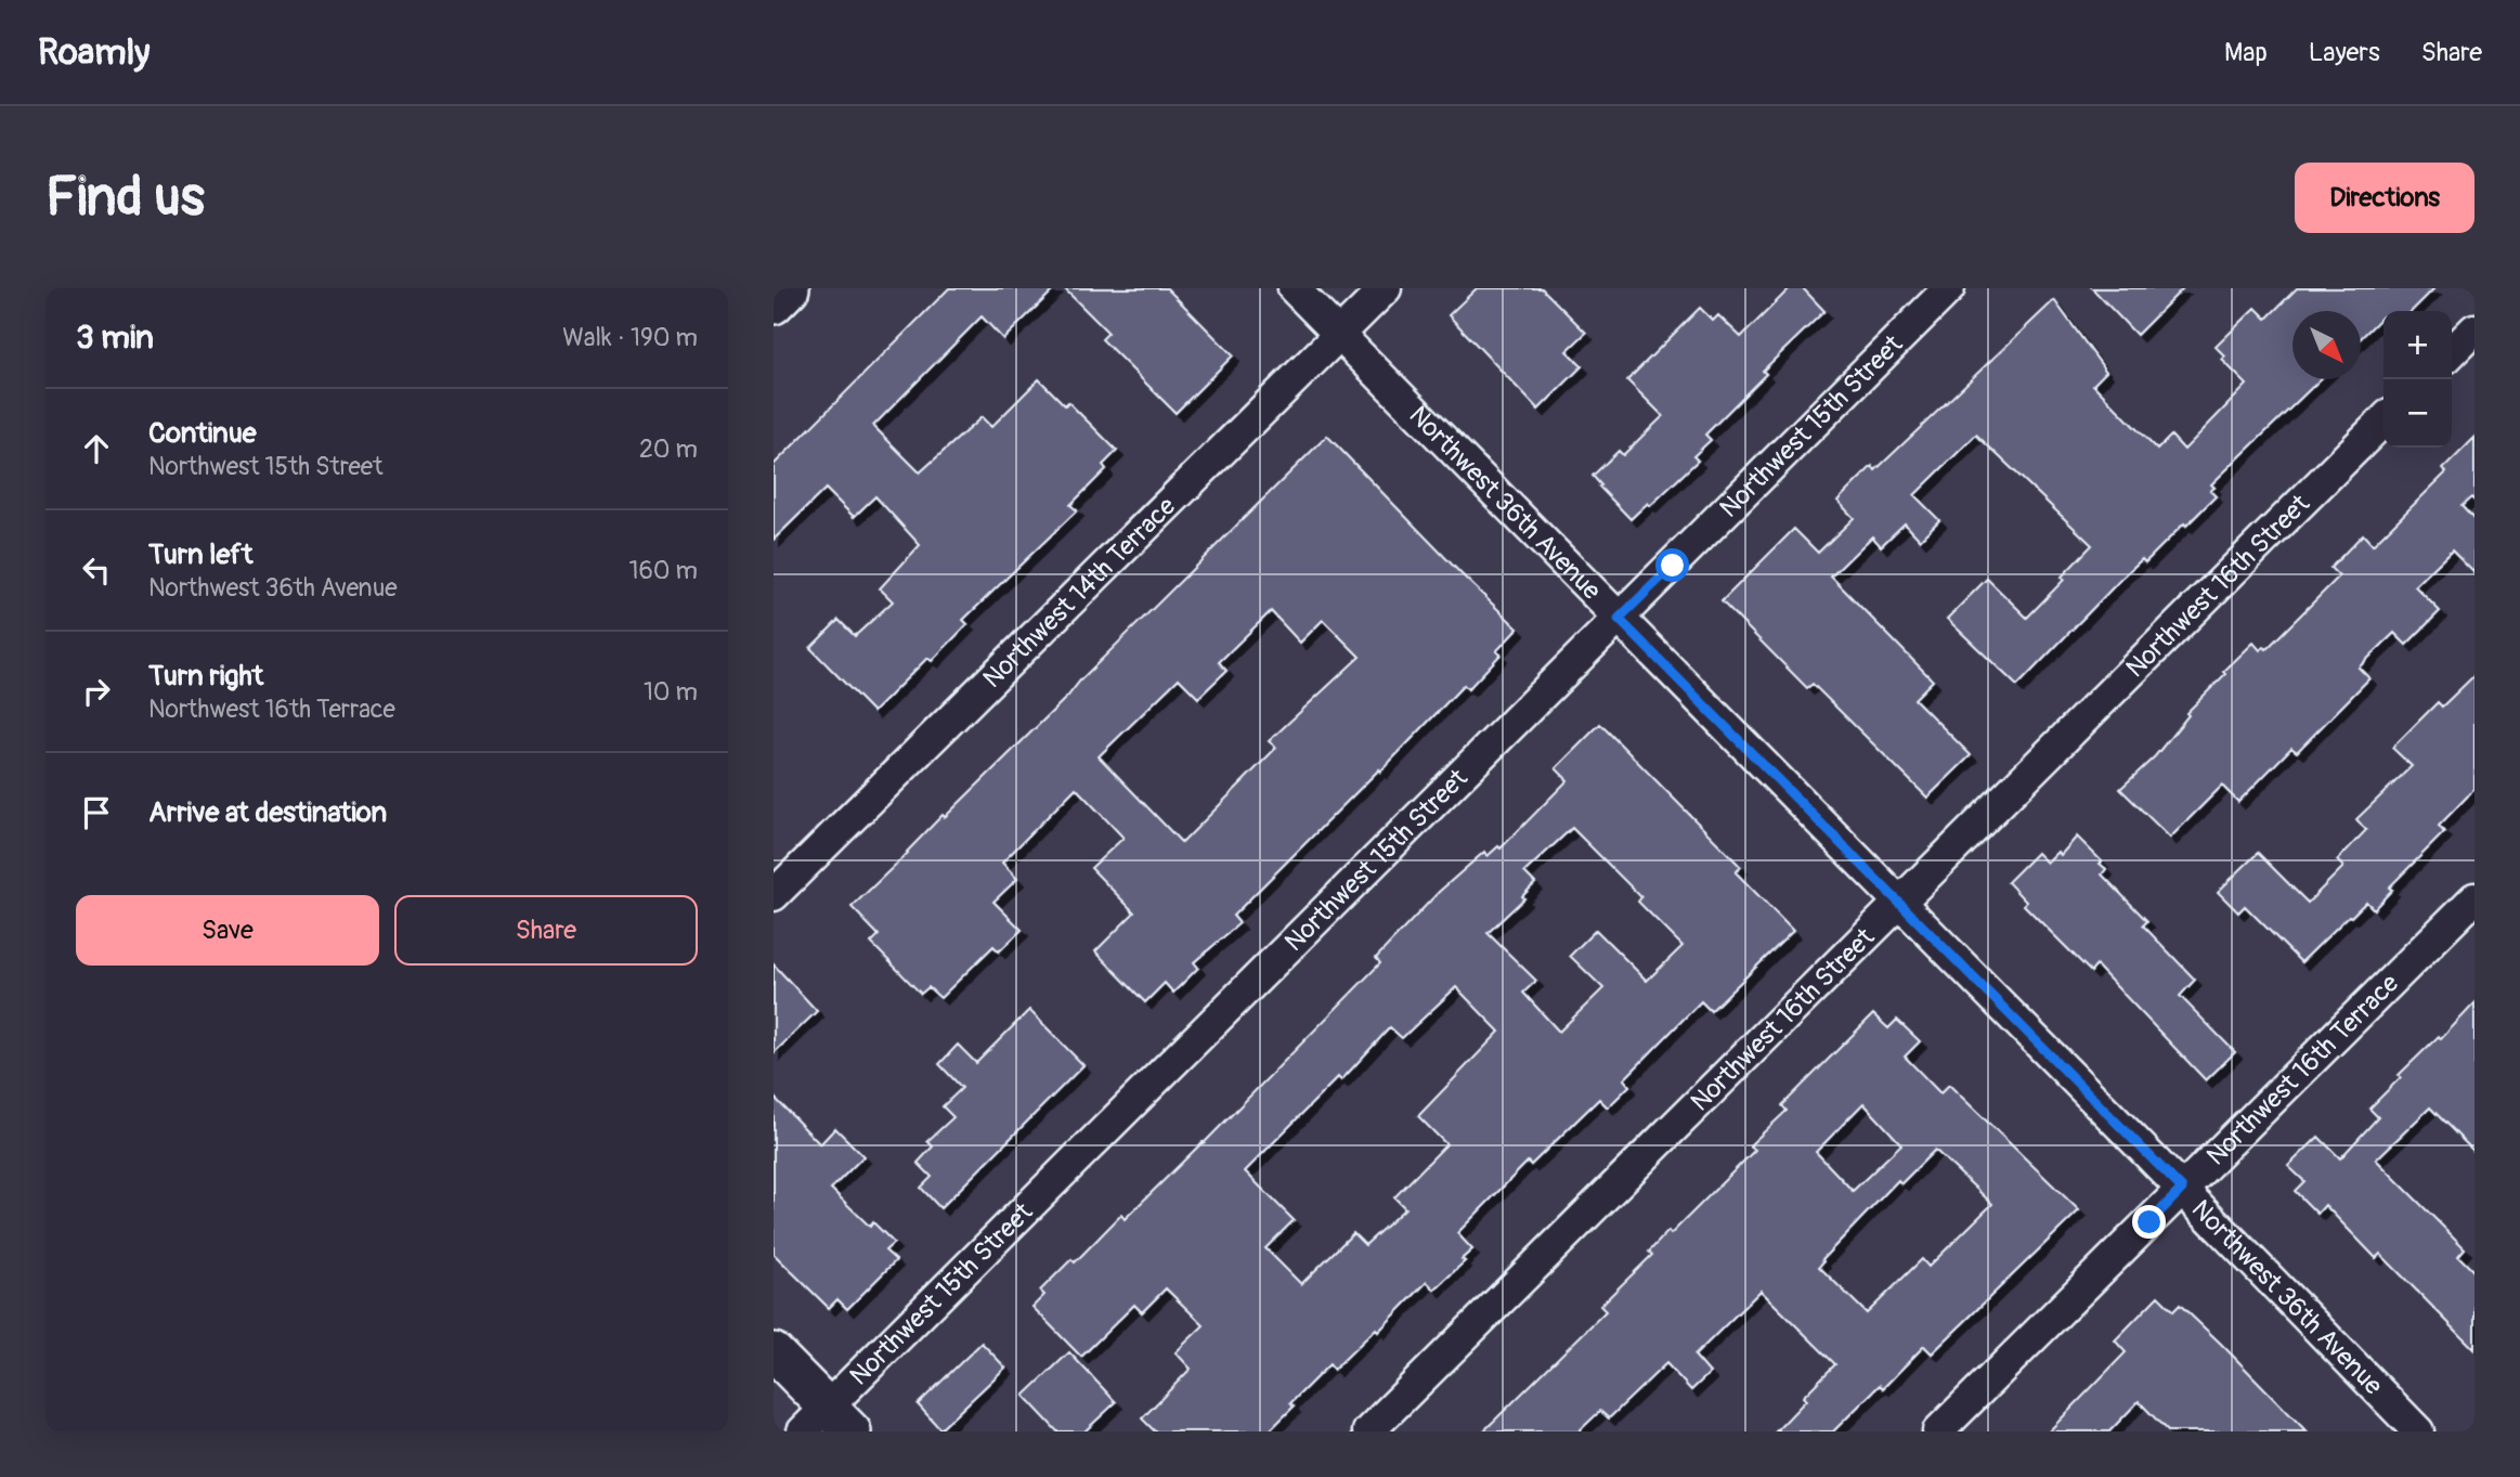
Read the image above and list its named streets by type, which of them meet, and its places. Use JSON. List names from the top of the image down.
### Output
{
  "streets": {
    "street": [
      "Northwest 15th Street",
      "Northwest 36th Avenue",
      "Northwest 16th Street",
      "Northwest 14th Terrace",
      "Northwest 16th Terrace"
    ]
  },
  "crossings": [
    ["Northwest 15th Street", "Northwest 36th Avenue"],
    ["Northwest 36th Avenue", "Northwest 16th Street"],
    ["Northwest 36th Avenue", "Northwest 14th Terrace"],
    ["Northwest 36th Avenue", "Northwest 16th Terrace"]
  ],
  "north": "bottom right",
  "page": {
    "header": "Roamly",
    "nav": ["Map", "Layers", "Share"],
    "buttons": [
      "Directions",
      ["Save", "Share"]
    ],
    "title": "Find us",
    "heading": ["3 min", "Walk · 190 m"],
    "map_buttons": ["+", "−"],
    "list": [
      ["Continue", "Northwest 15th Street", "20 m"],
      ["Turn left", "Northwest 36th Avenue", "160 m"],
      ["Turn right", "Northwest 16th Terrace", "10 m"],
      "Arrive at destination"
    ]
  }
}
